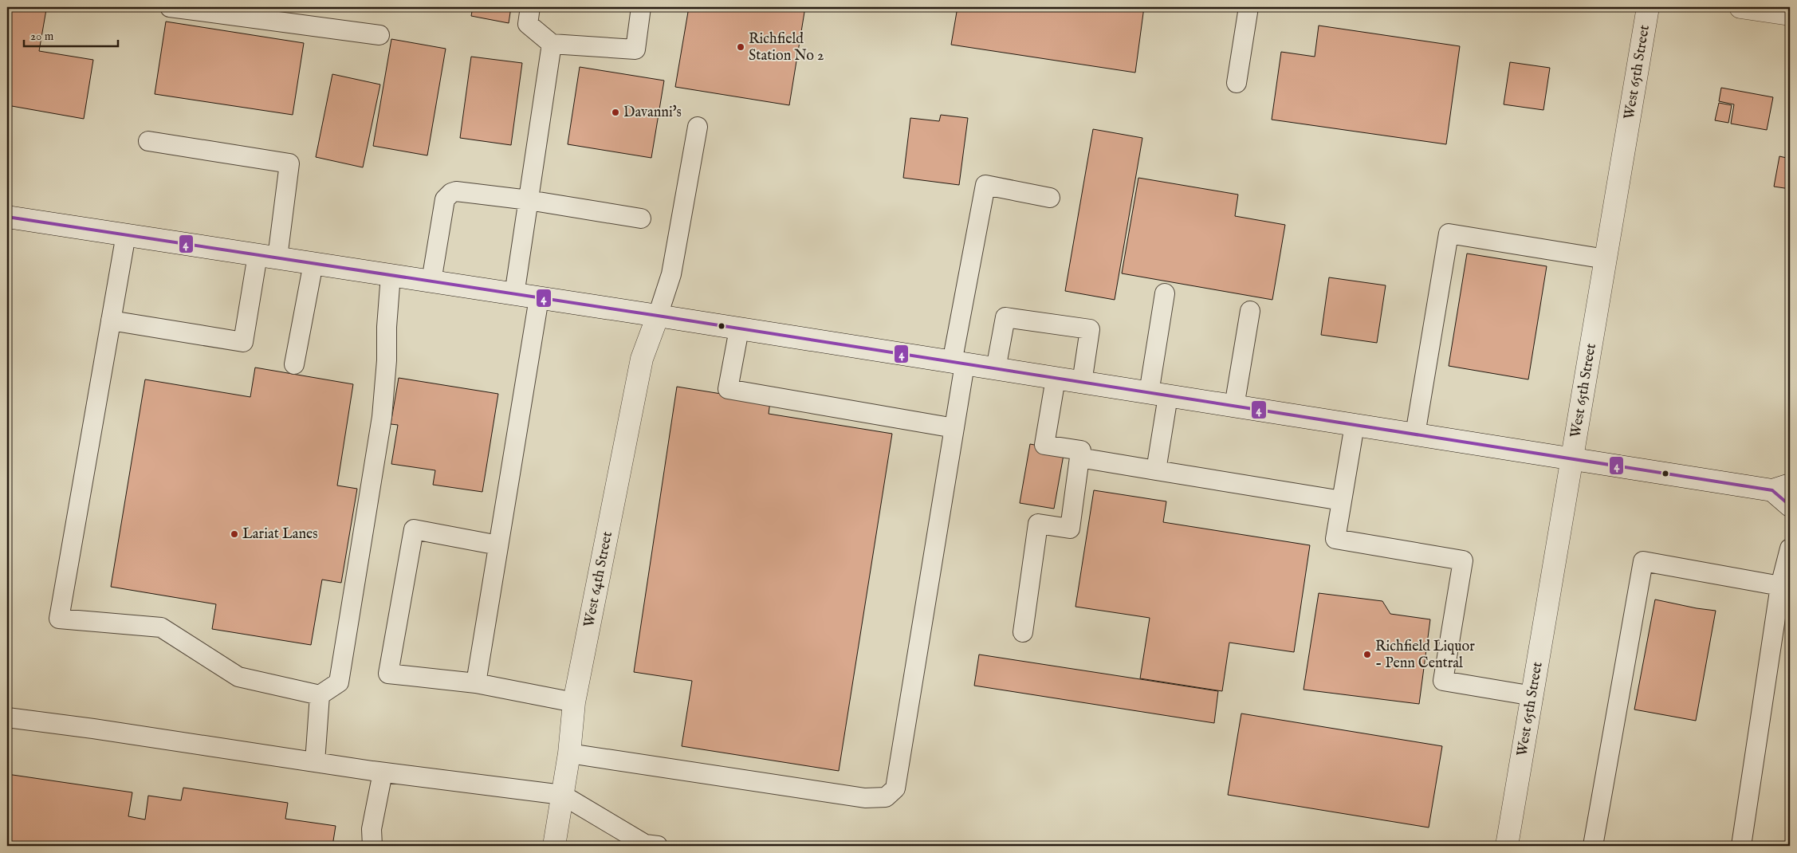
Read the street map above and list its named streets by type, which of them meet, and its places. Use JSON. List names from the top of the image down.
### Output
{
  "streets": {
    "main road": ["West 65th Street", "West 64th Street"]
  },
  "places": [
    "Richfield Station No 2",
    "Davanni's",
    "Lariat Lanes",
    "Richfield Liquor - Penn Central"
  ],
  "lines": ["transit line 4"],
  "scale_bar": "20 m"
}
